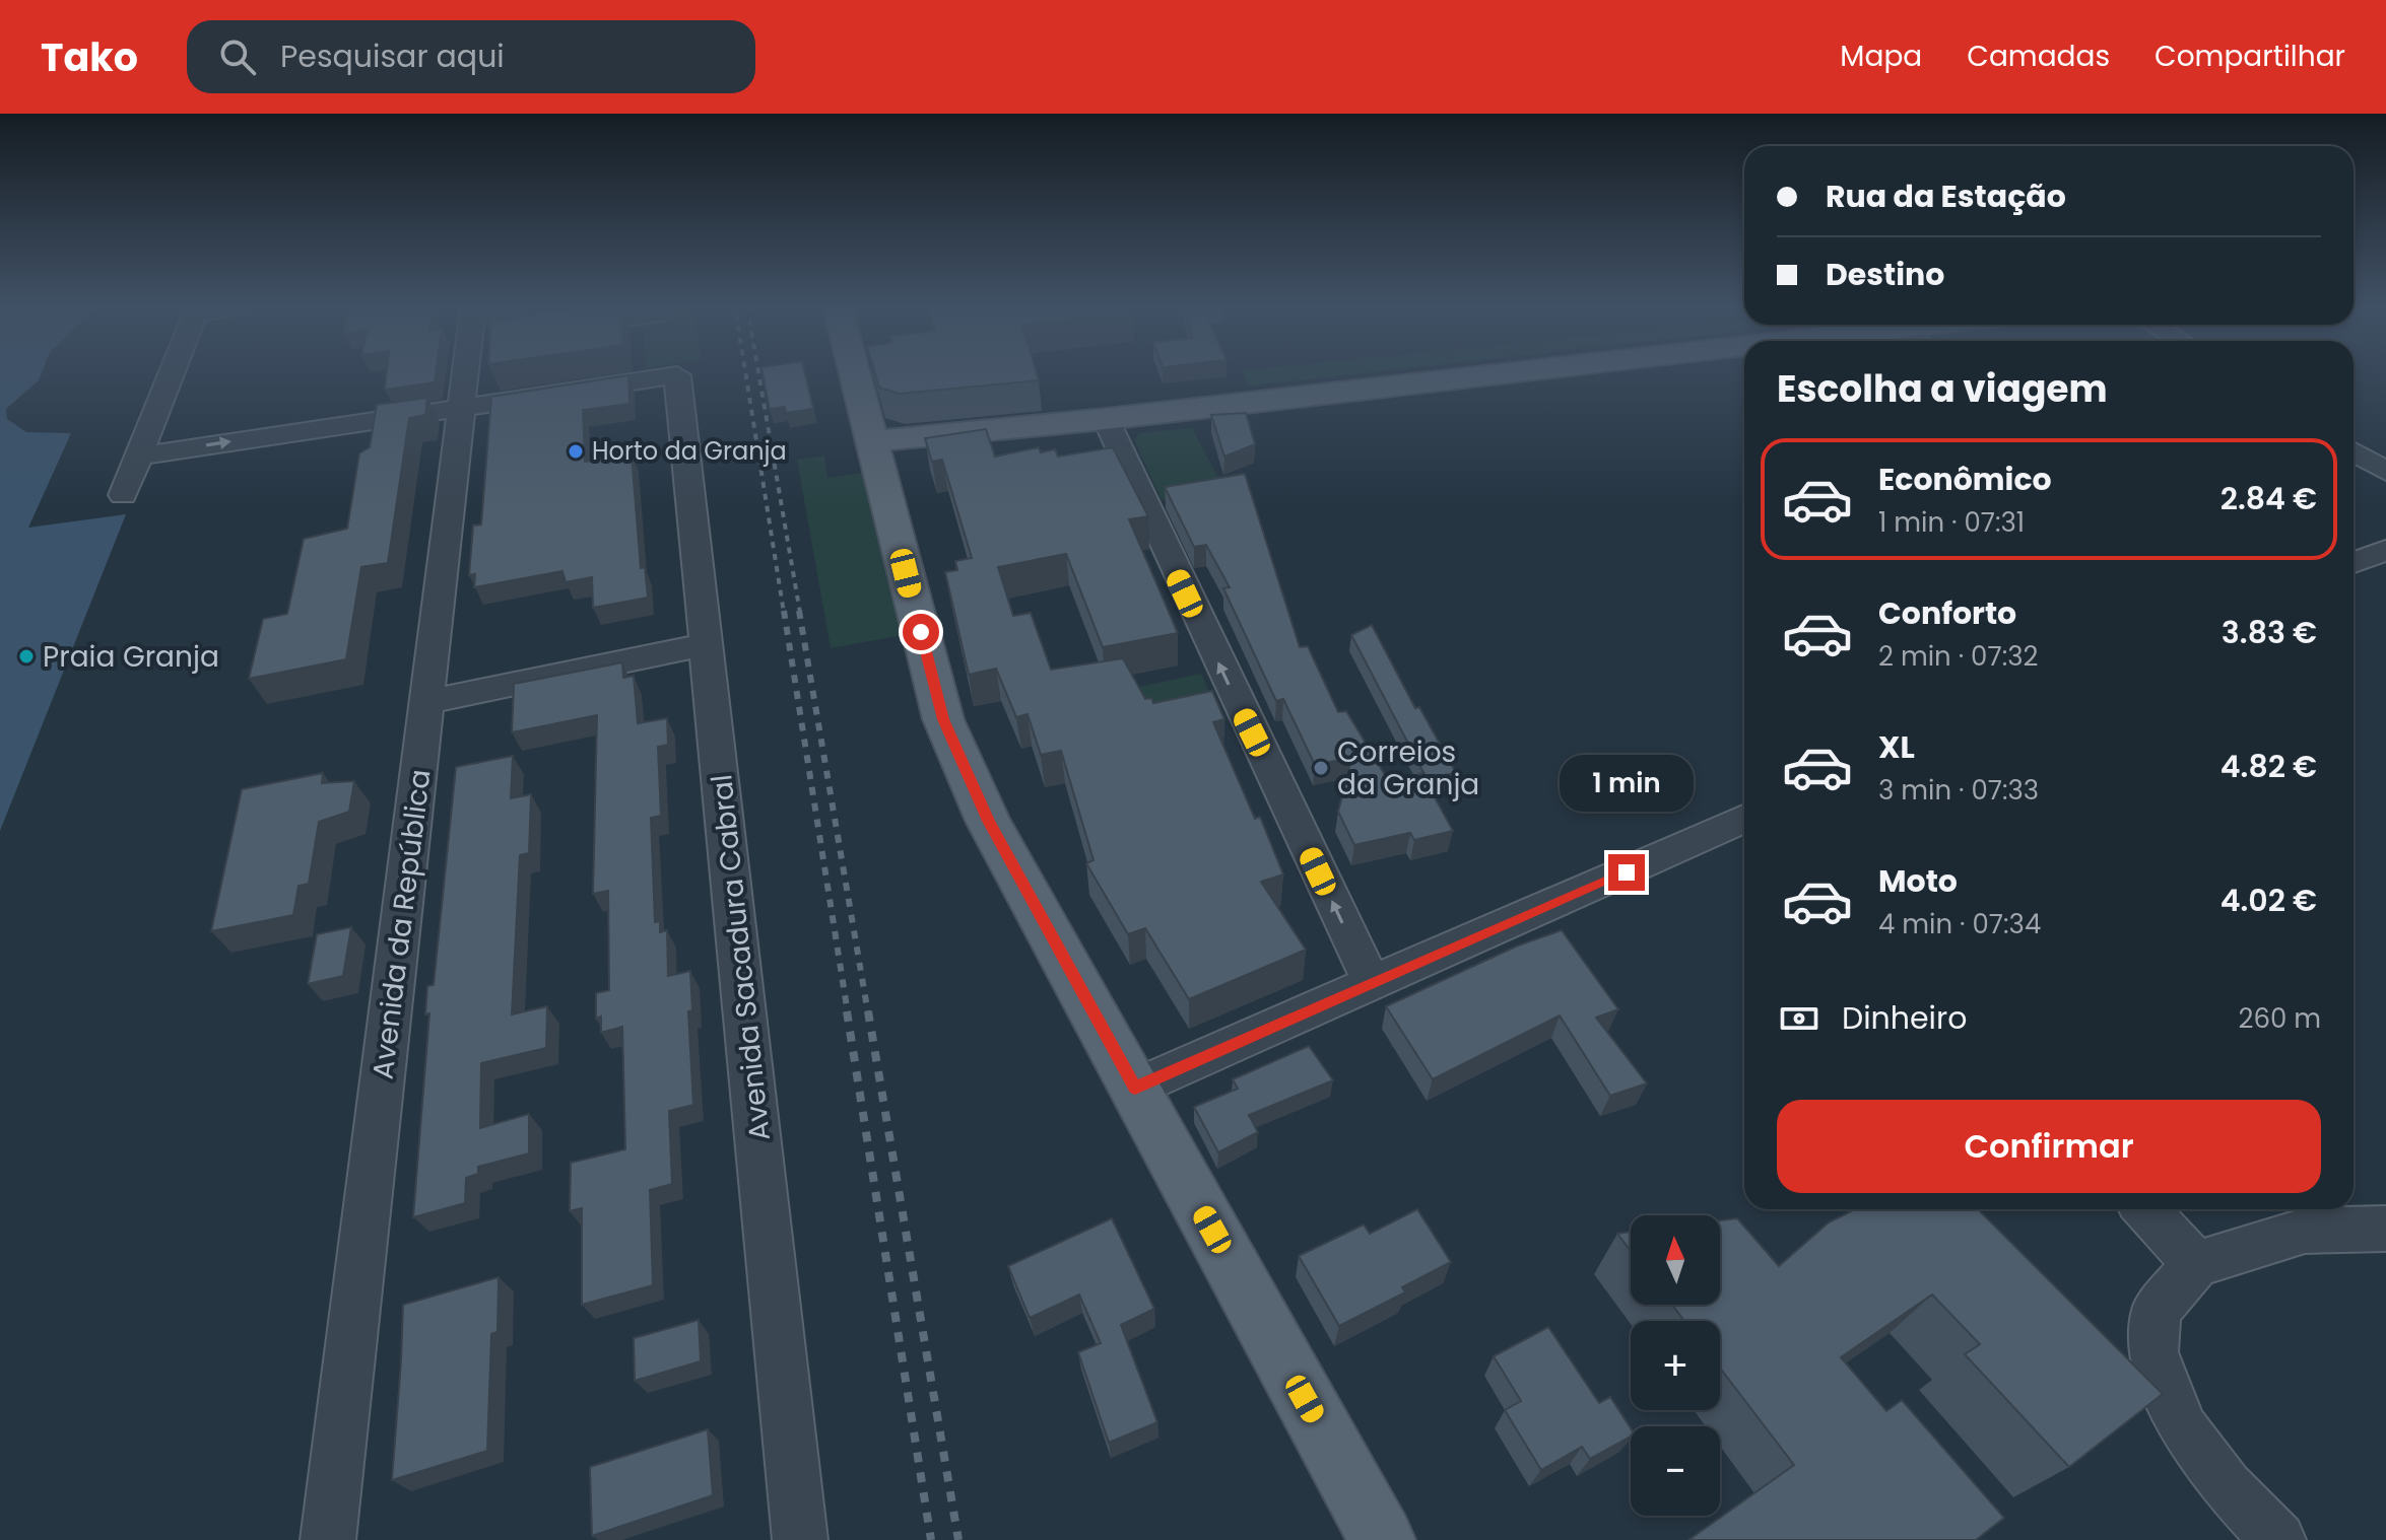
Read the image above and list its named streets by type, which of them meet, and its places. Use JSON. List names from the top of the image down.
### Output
{
  "streets": {
    "street": ["Avenida da República", "Avenida Sacadura Cabral"]
  },
  "places": ["Horto da Granja", "Praia Granja", "Correios da Granja"],
  "north": "top",
  "page": {
    "header": "Tako",
    "search": "Pesquisar aqui",
    "nav": ["Mapa", "Camadas", "Compartilhar"],
    "banner": ["Rua da Estação", "Destino"],
    "heading": "Escolha a viagem",
    "list": [
      {
        "name": "Econômico",
        "note": "1 min · 07:31",
        "value": "2.84 €"
      },
      {
        "name": "Conforto",
        "note": "2 min · 07:32",
        "value": "3.83 €"
      },
      {
        "name": "XL",
        "note": "3 min · 07:33",
        "value": "4.82 €"
      },
      {
        "name": "Moto",
        "note": "4 min · 07:34",
        "value": "4.02 €"
      }
    ],
    "bubble": "1 min",
    "pay": ["Dinheiro", "260 m"],
    "buttons": "Confirmar",
    "map_buttons": ["+", "−"]
  }
}
